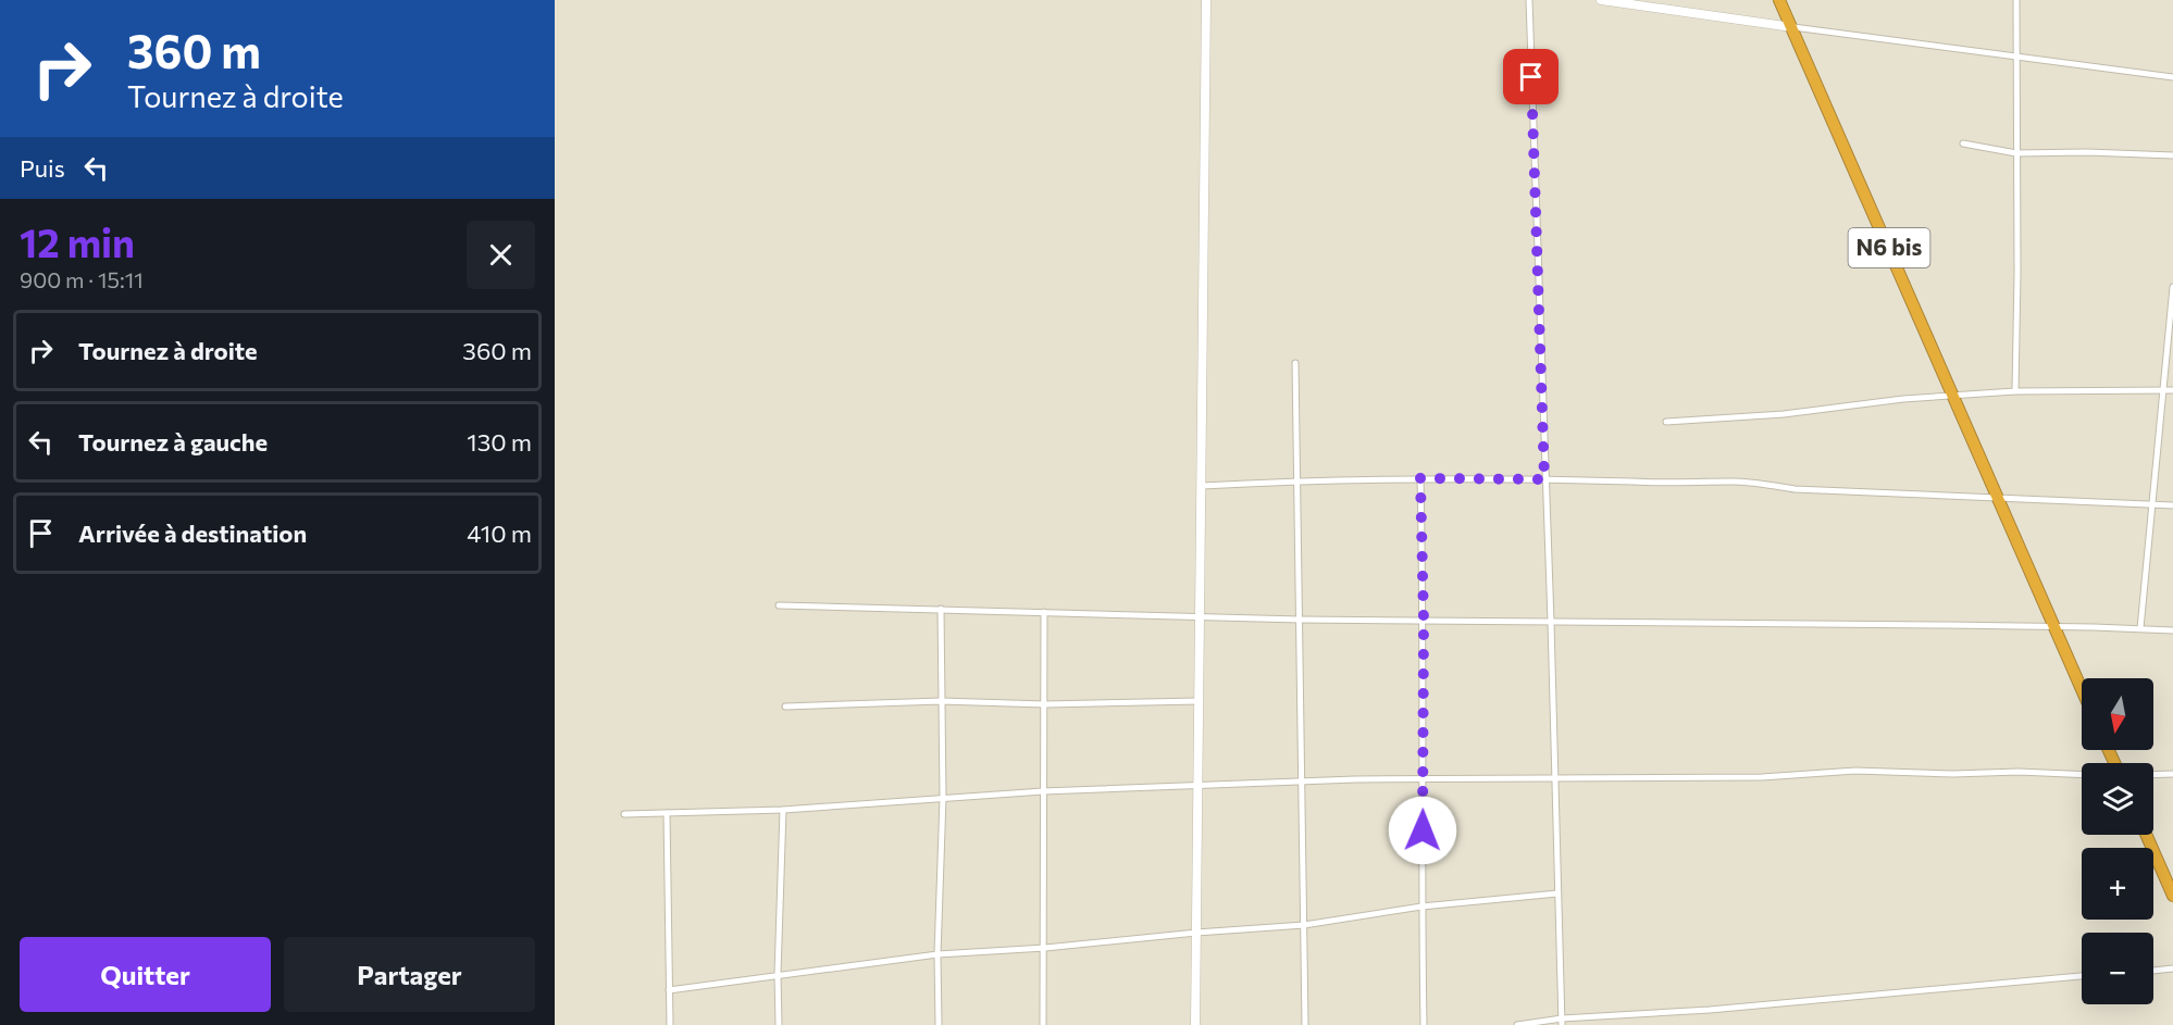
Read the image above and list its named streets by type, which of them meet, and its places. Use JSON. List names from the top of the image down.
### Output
{
  "streets": {
    "highway": ["N6 bis"]
  },
  "north": "bottom",
  "page": {
    "turn": ["360 m", "Tournez à droite"],
    "then": "Puis",
    "heading": ["12 min", "900 m · 15:11"],
    "list": [
      {
        "name": "Tournez à droite",
        "value": "360 m"
      },
      {
        "name": "Tournez à gauche",
        "value": "130 m"
      },
      {
        "name": "Arrivée à destination",
        "value": "410 m"
      }
    ],
    "map_buttons": ["+", "−"],
    "buttons": ["Quitter", "Partager"]
  }
}
